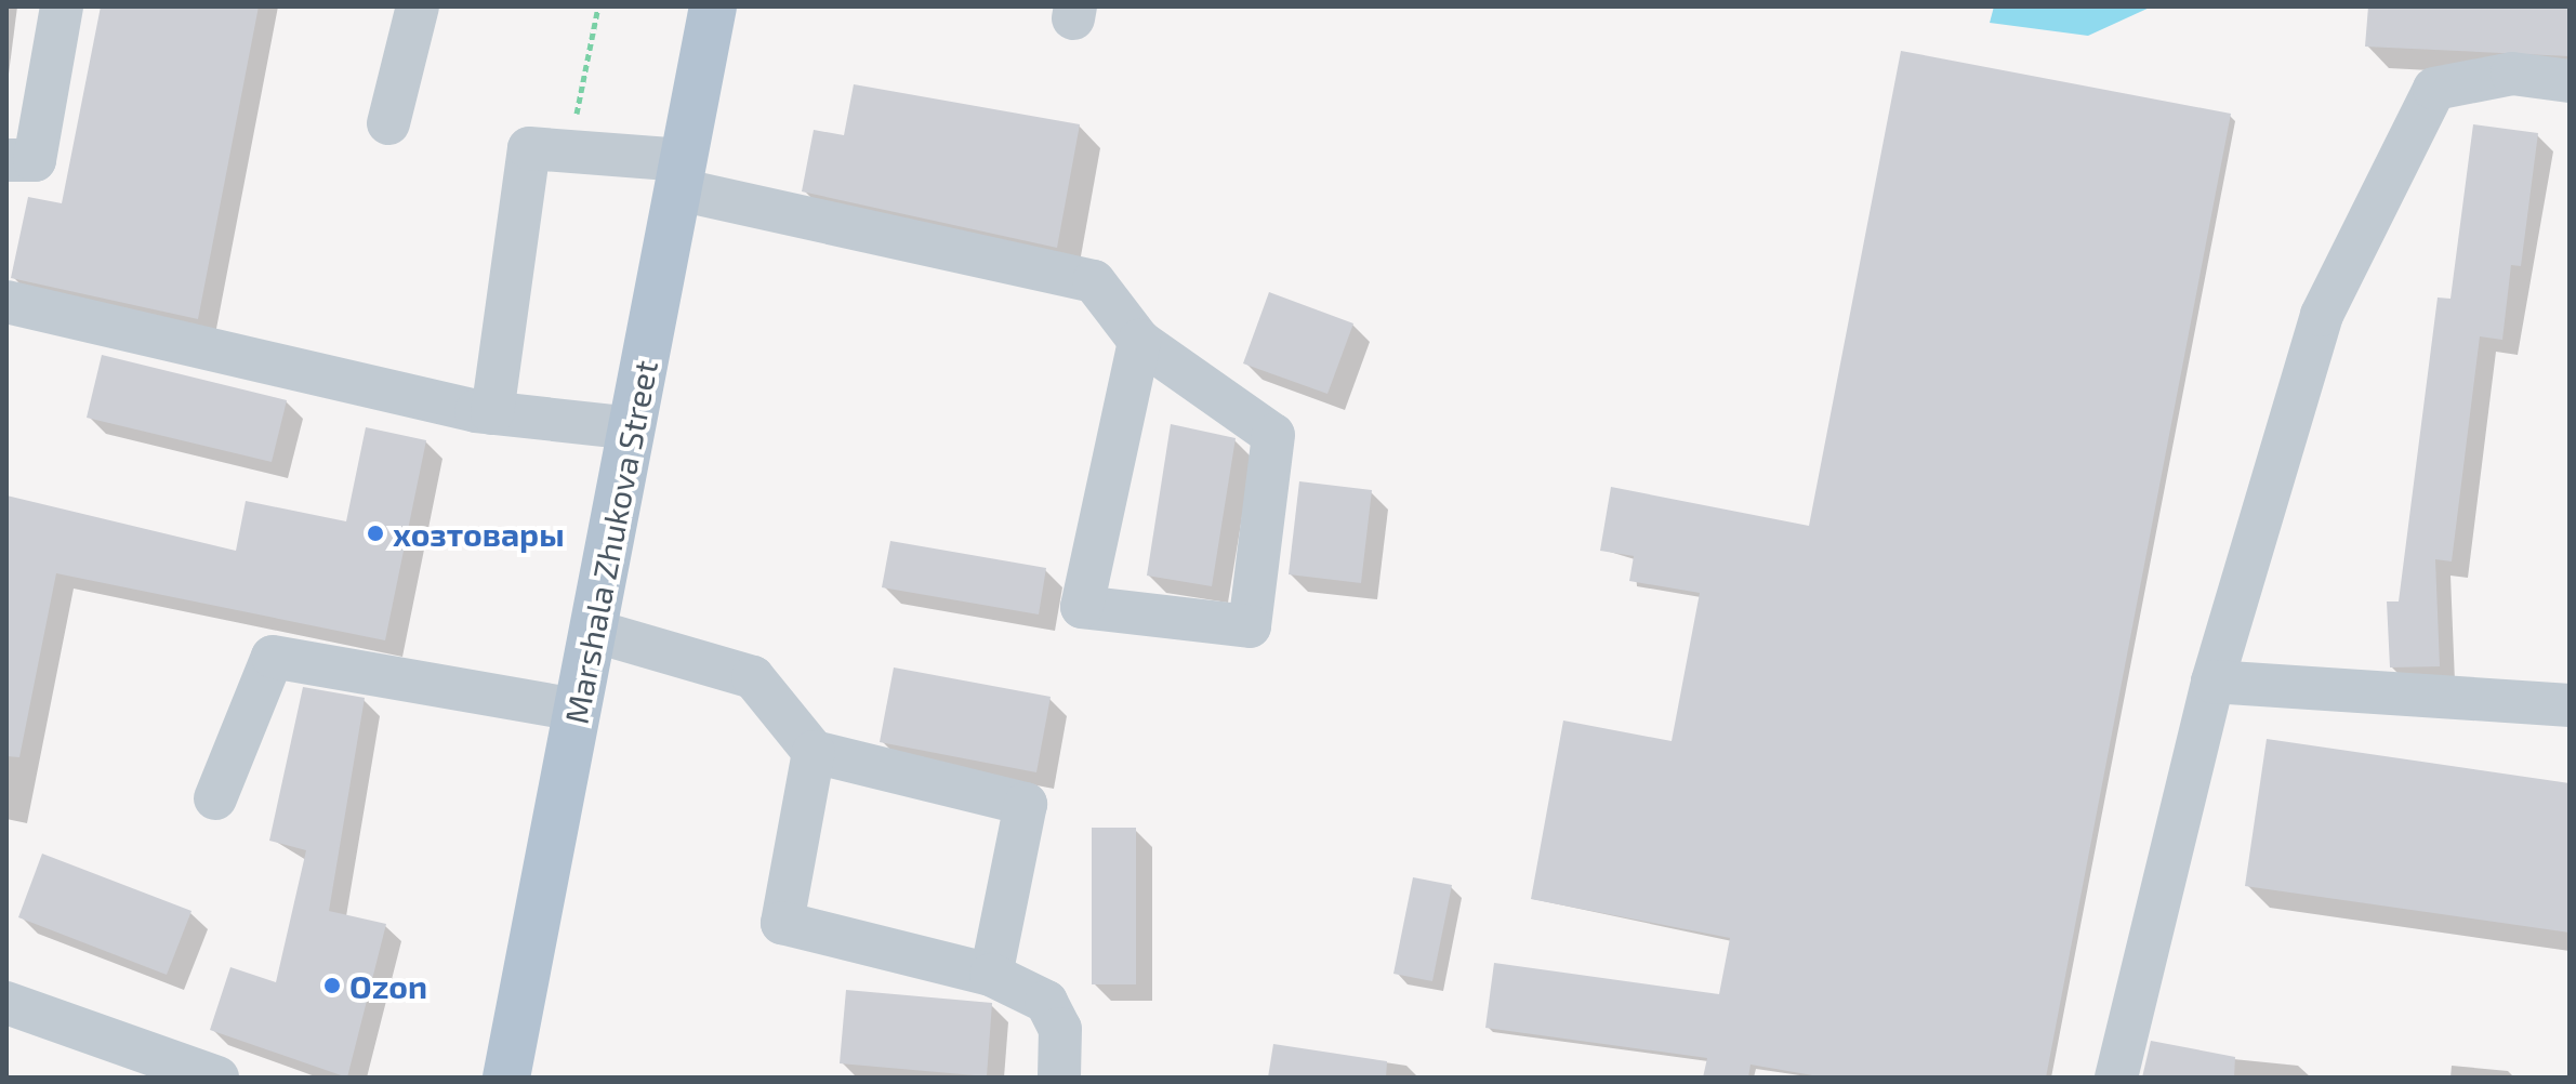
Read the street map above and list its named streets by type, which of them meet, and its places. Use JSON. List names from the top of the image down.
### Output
{
  "streets": {
    "main road": ["Marshala Zhukova Street"]
  },
  "places": ["хозтовары", "Ozon"]
}
